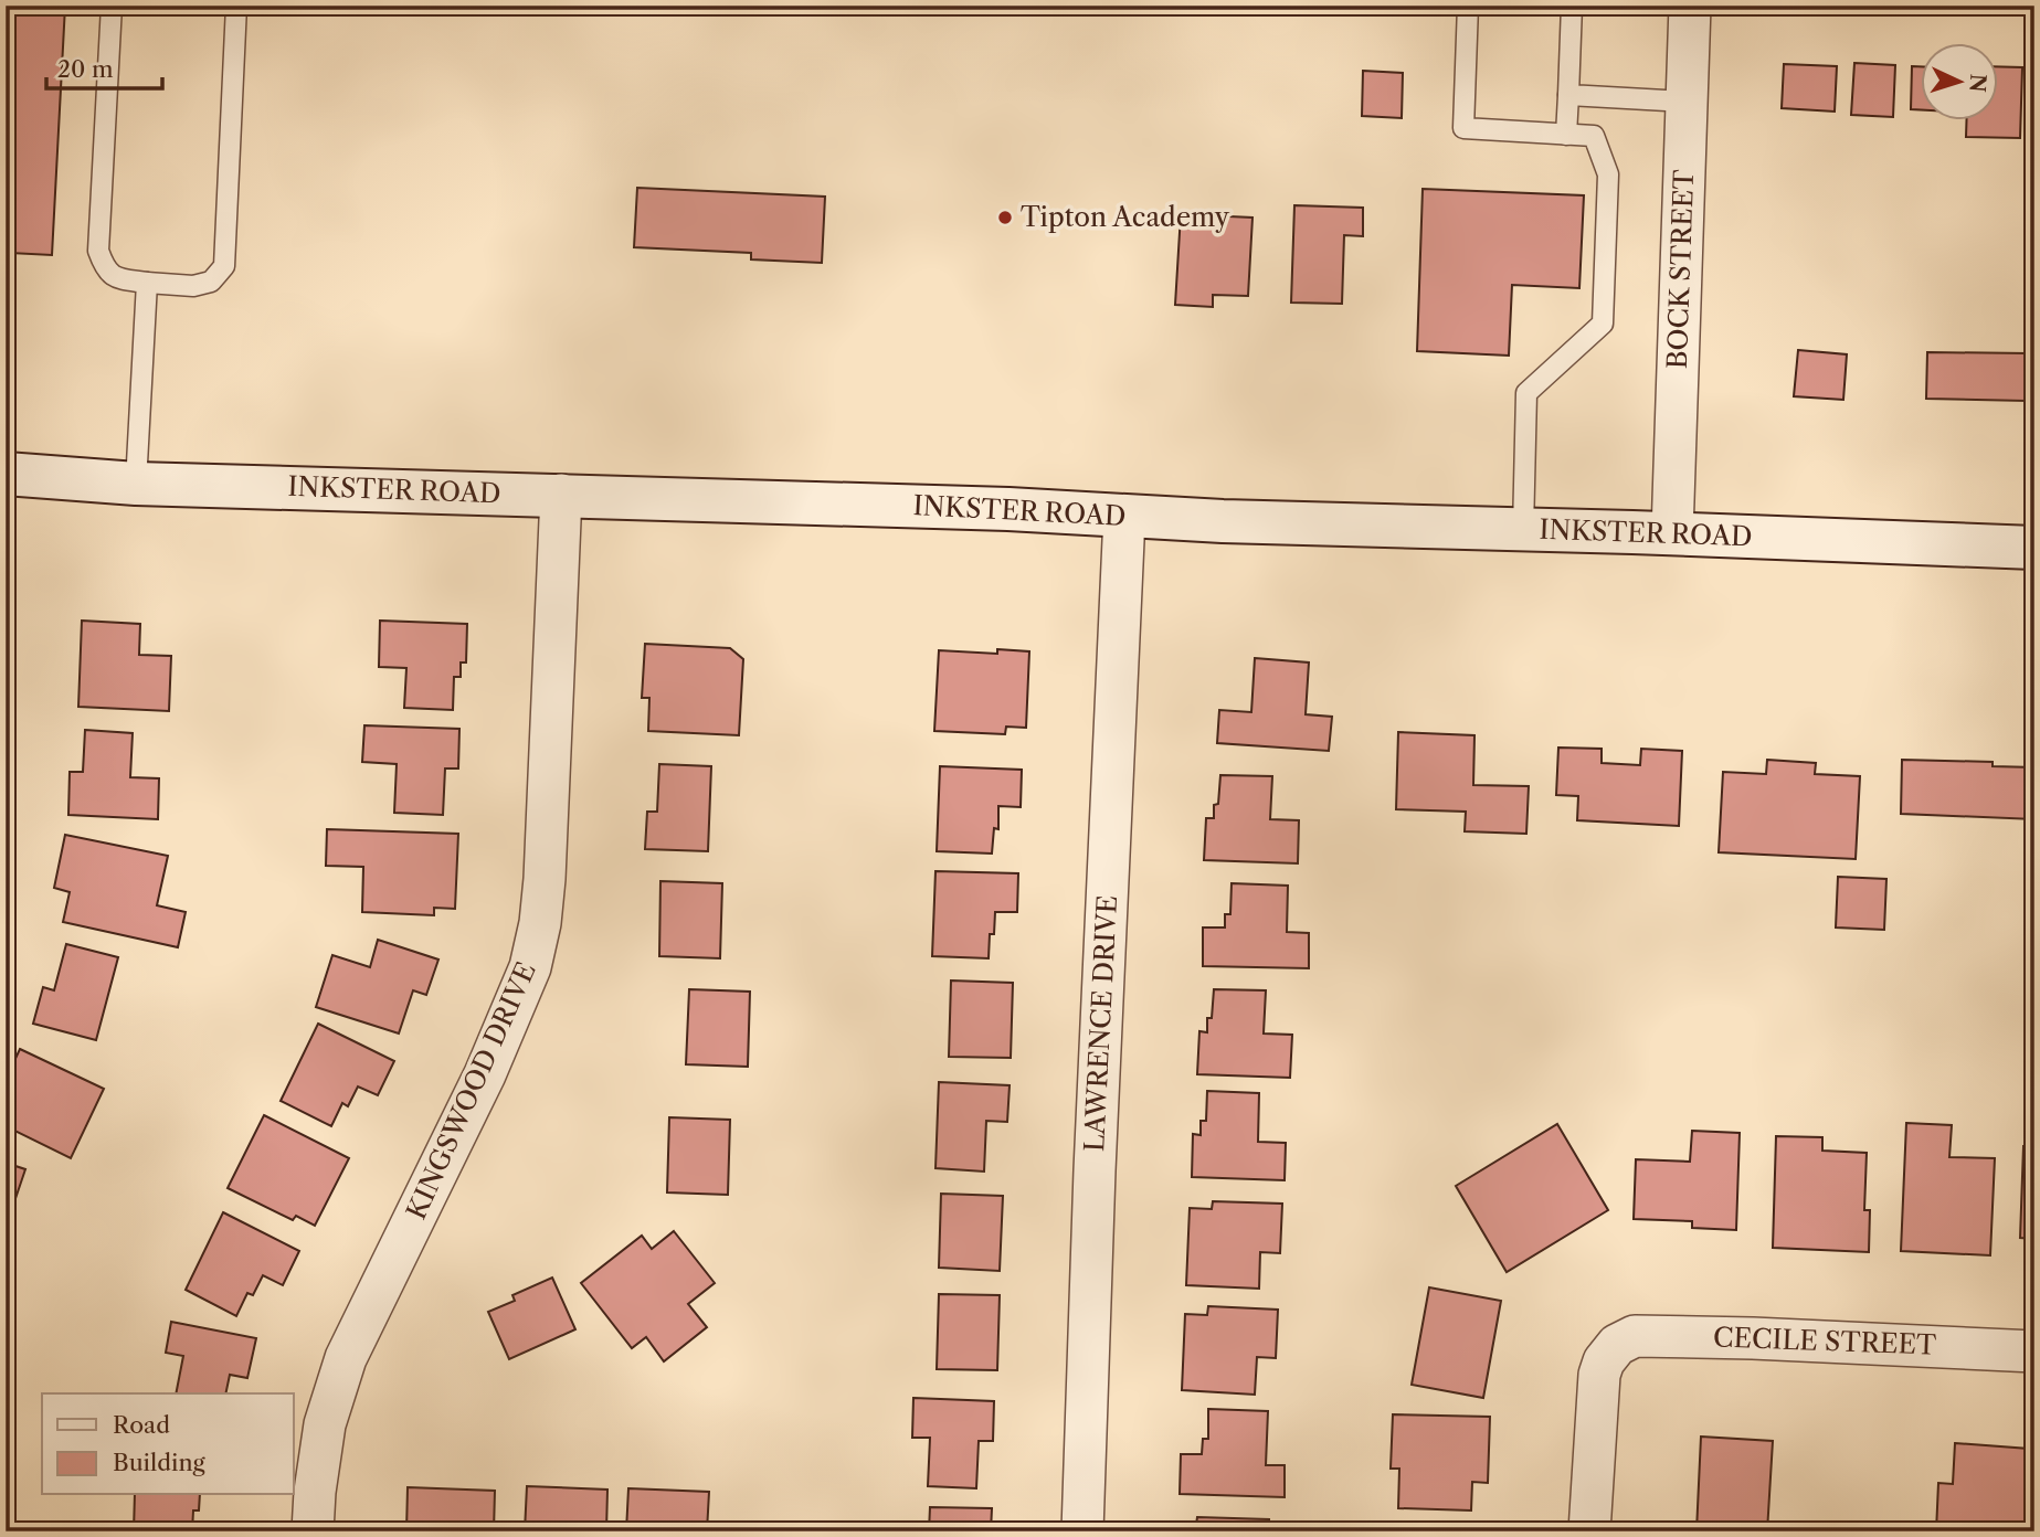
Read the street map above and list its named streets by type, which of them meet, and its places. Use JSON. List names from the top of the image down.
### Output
{
  "streets": {
    "main road": ["INKSTER ROAD"],
    "street": [
      "BOCK STREET",
      "LAWRENCE DRIVE",
      "KINGSWOOD DRIVE",
      "CECILE STREET"
    ]
  },
  "crossings": [
    ["BOCK STREET", "INKSTER ROAD"],
    ["INKSTER ROAD", "LAWRENCE DRIVE"],
    ["INKSTER ROAD", "KINGSWOOD DRIVE"]
  ],
  "places": ["Tipton Academy"],
  "legend": ["Road", "Building"],
  "scale_bar": "20 m",
  "north": "right"
}
